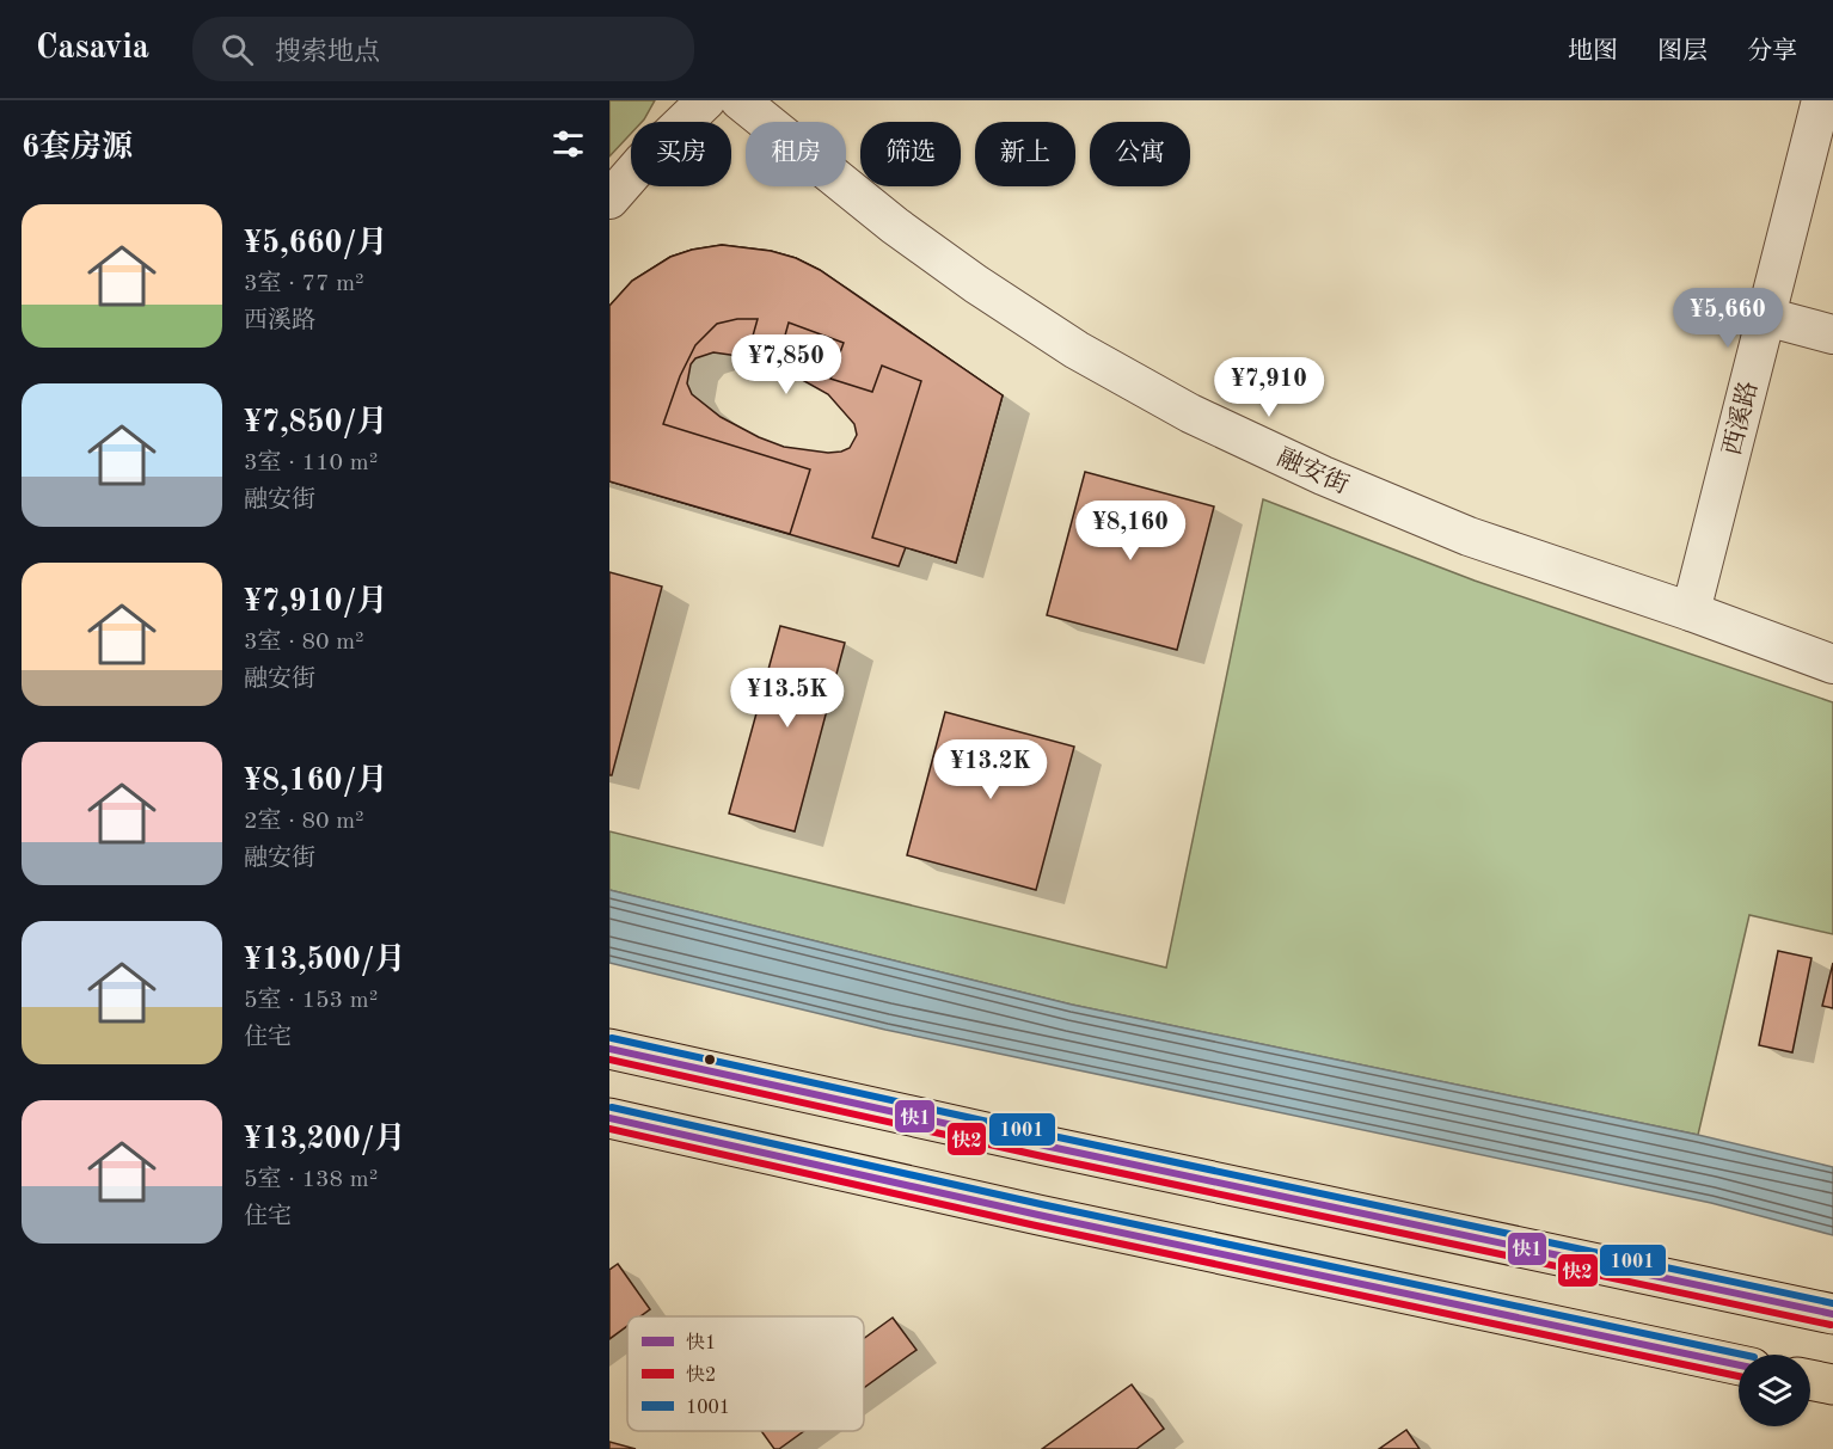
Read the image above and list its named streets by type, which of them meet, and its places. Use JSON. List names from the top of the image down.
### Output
{
  "streets": {
    "street": ["西溪路", "融安街"]
  },
  "crossings": [
    ["西溪路", "融安街"]
  ],
  "lines": ["transit line 1001", "transit line 快1", "transit line 快2"],
  "legend": ["快1", "快2", "1001"],
  "page": {
    "header": "Casavia",
    "search": "搜索地点",
    "nav": ["地图", "图层", "分享"],
    "heading": "6套房源",
    "chip": [
      "买房",
      "租房",
      "筛选",
      "新上",
      "公寓"
    ],
    "list": [
      {
        "name": "¥5,660/月",
        "note": "3室 · 77 m² · 西溪路"
      },
      {
        "name": "¥7,850/月",
        "note": "3室 · 110 m² · 融安街"
      },
      {
        "name": "¥7,910/月",
        "note": "3室 · 80 m² · 融安街"
      },
      {
        "name": "¥8,160/月",
        "note": "2室 · 80 m² · 融安街"
      },
      {
        "name": "¥13,500/月",
        "note": "5室 · 153 m² · 住宅"
      },
      {
        "name": "¥13,200/月",
        "note": "5室 · 138 m² · 住宅"
      }
    ],
    "price": [
      "¥5,660",
      "¥7,850",
      "¥7,910",
      "¥8,160",
      "¥13.5K",
      "¥13.2K"
    ]
  }
}
